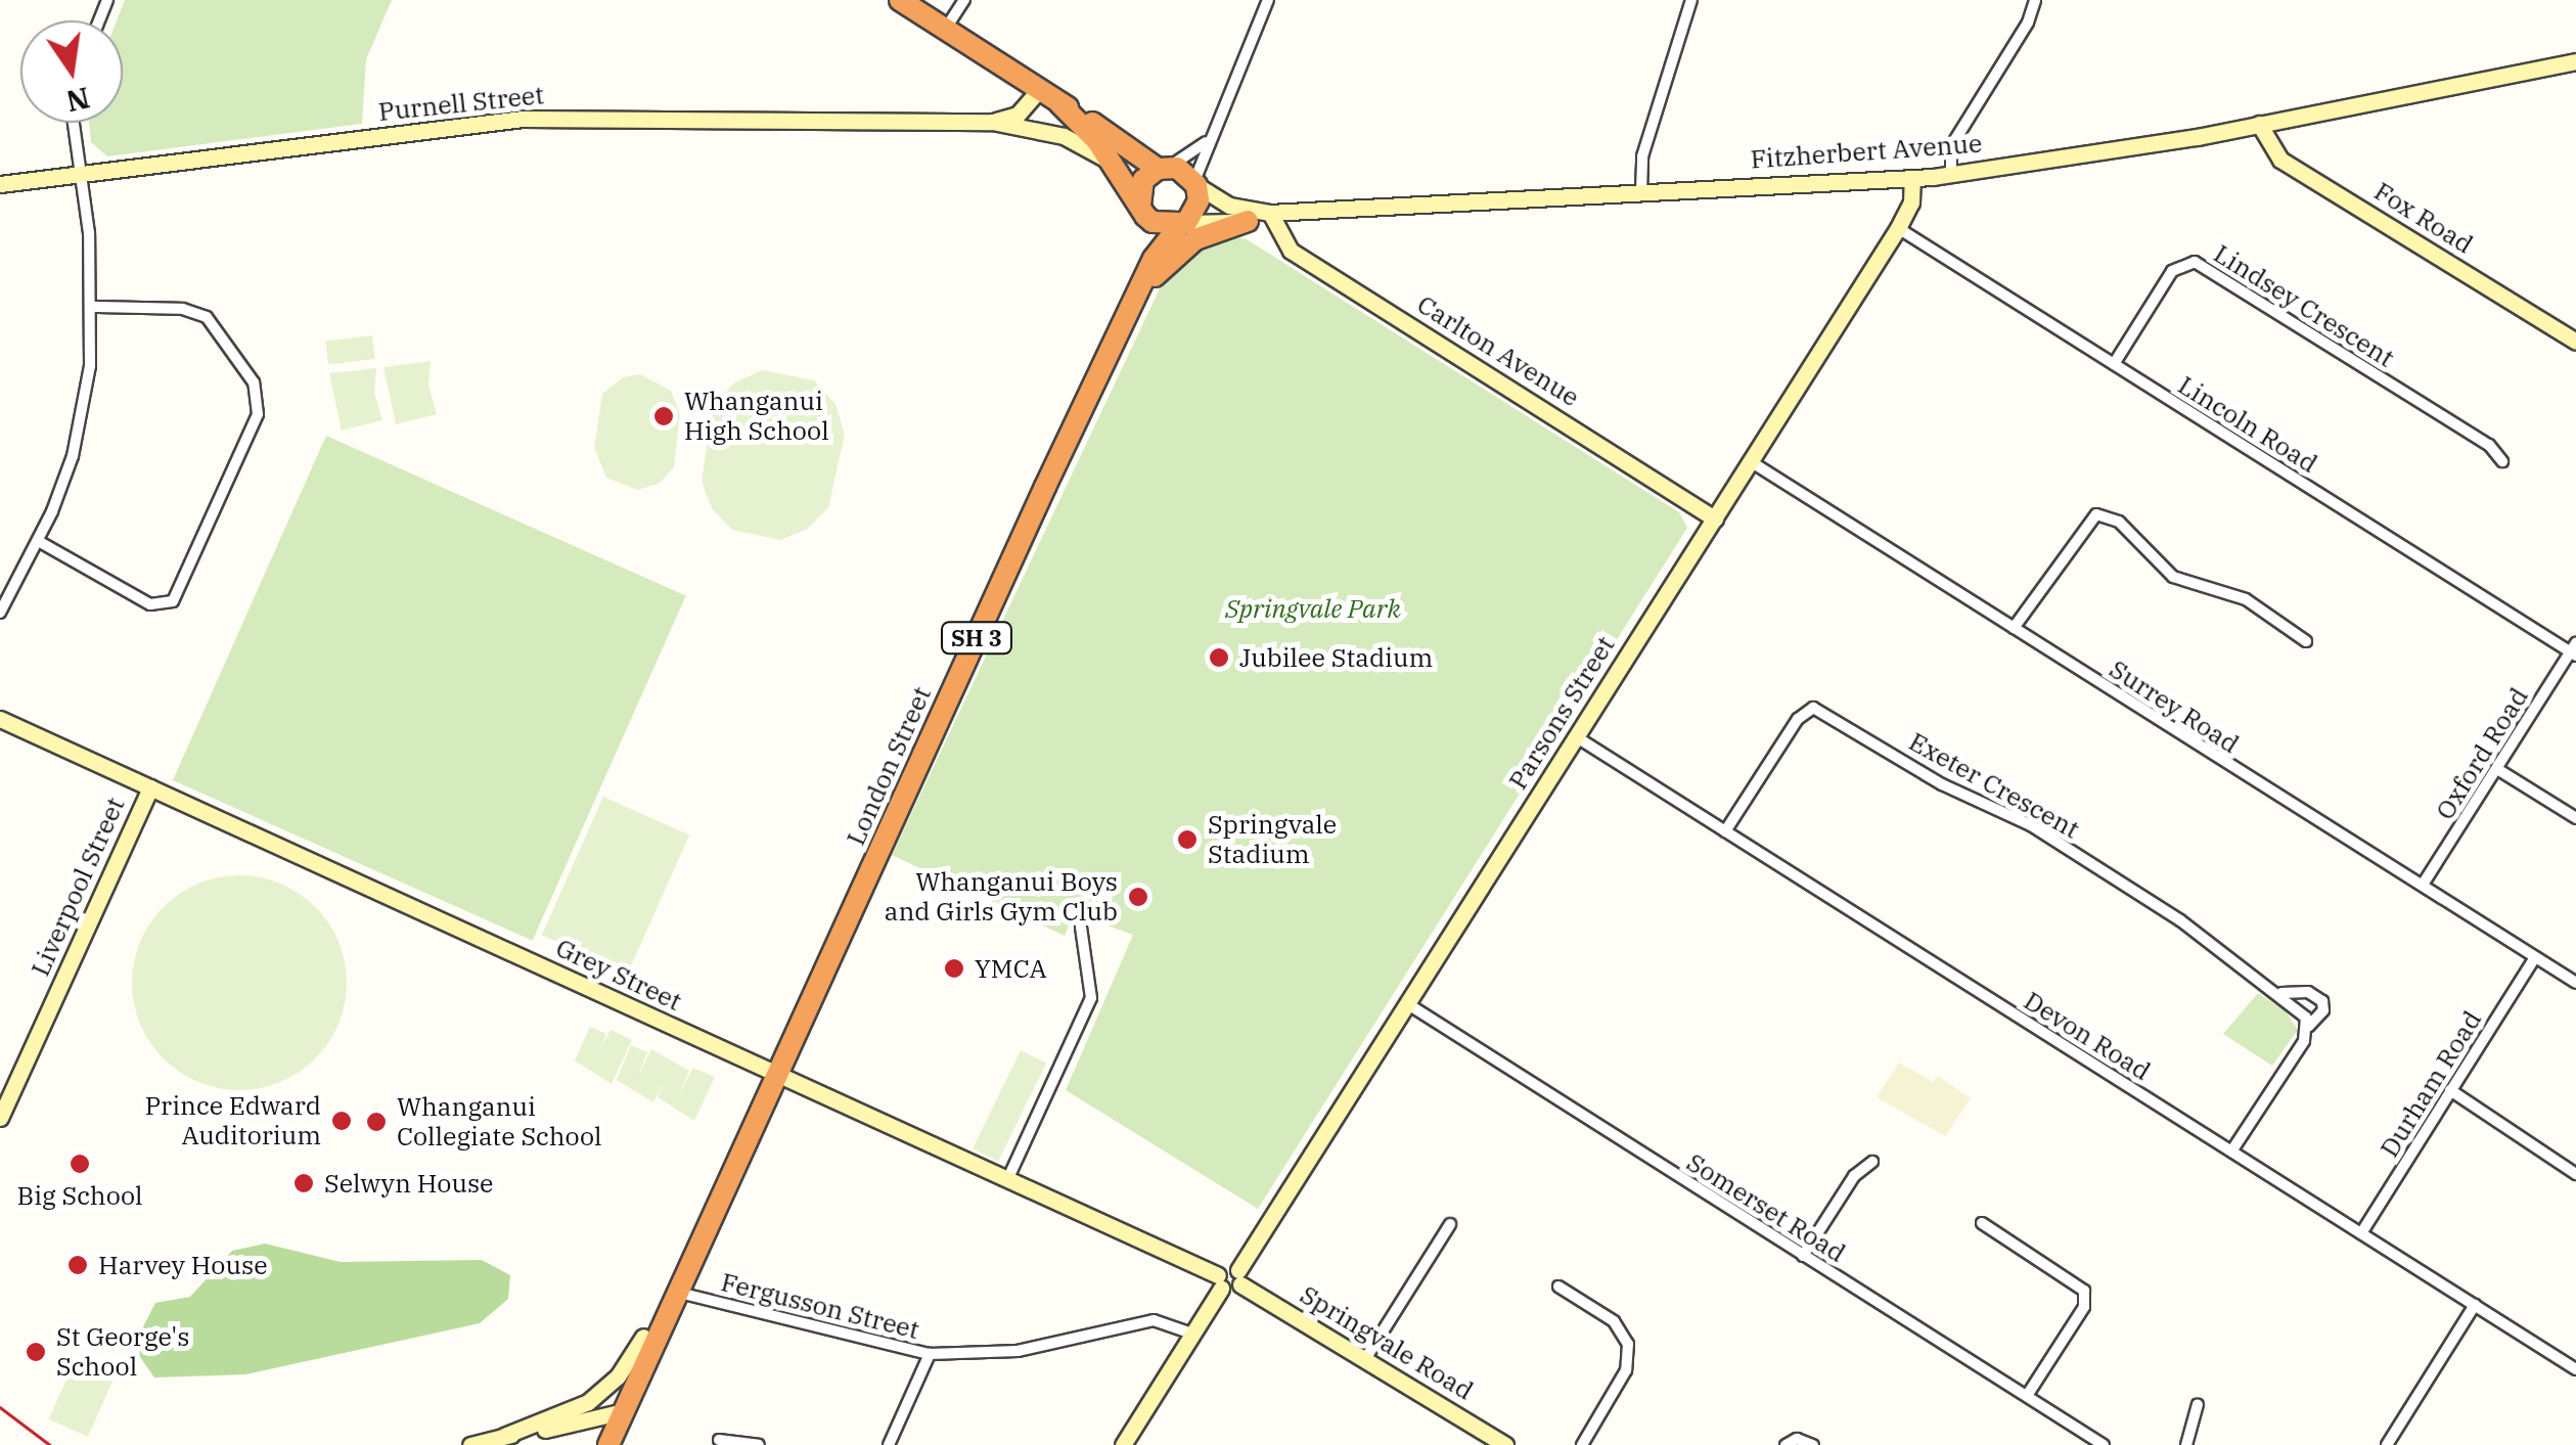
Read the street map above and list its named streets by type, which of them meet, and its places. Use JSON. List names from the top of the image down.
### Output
{
  "streets": {
    "highway": ["SH 3", "London Street"],
    "main road": [
      "Purnell Street",
      "Fitzherbert Avenue",
      "Fox Road",
      "Carlton Avenue",
      "Parsons Street",
      "Liverpool Street",
      "Grey Street",
      "Springvale Road"
    ],
    "street": [
      "Lindsey Crescent",
      "Lincoln Road",
      "Surrey Road",
      "Oxford Road",
      "Exeter Crescent",
      "Devon Road",
      "Durham Road",
      "Somerset Road",
      "Fergusson Street"
    ]
  },
  "crossings": [
    ["Fitzherbert Avenue", "Fox Road"],
    ["Fitzherbert Avenue", "Carlton Avenue"],
    ["Fitzherbert Avenue", "SH 3"],
    ["Fitzherbert Avenue", "Parsons Street"],
    ["Fitzherbert Avenue", "London Street"],
    ["Lindsey Crescent", "Lincoln Road"],
    ["Carlton Avenue", "Parsons Street"],
    ["Lincoln Road", "Parsons Street"],
    ["Lincoln Road", "Oxford Road"],
    ["SH 3", "London Street"],
    ["Surrey Road", "Parsons Street"],
    ["Surrey Road", "Oxford Road"],
    ["Surrey Road", "Durham Road"],
    ["Parsons Street", "Devon Road"],
    ["Parsons Street", "Somerset Road"],
    ["Parsons Street", "Springvale Road"],
    ["London Street", "Grey Street"],
    ["London Street", "Fergusson Street"],
    ["Exeter Crescent", "Devon Road"],
    ["Liverpool Street", "Grey Street"],
    ["Devon Road", "Durham Road"]
  ],
  "parks": ["Springvale Park"],
  "places": [
    "Whanganui High School",
    "Jubilee Stadium",
    "Springvale Stadium",
    "Whanganui Boys and Girls Gym Club",
    "YMCA",
    "Prince Edward Auditorium",
    "Whanganui Collegiate School",
    "Big School",
    "Selwyn House",
    "Harvey House",
    "St George's School"
  ],
  "north": "bottom"
}
